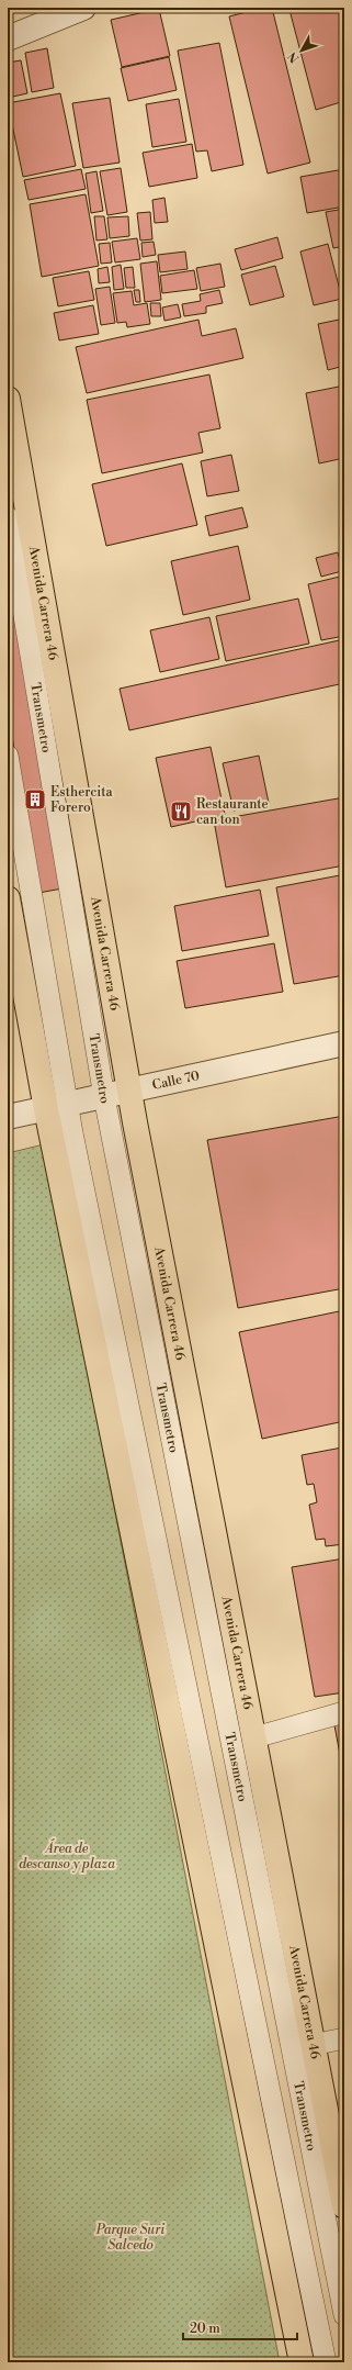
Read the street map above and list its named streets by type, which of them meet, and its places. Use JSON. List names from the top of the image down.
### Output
{
  "streets": {
    "main road": ["Avenida Carrera 46"],
    "street": ["Calle 70"],
    "lane": ["Transmetro"]
  },
  "crossings": [
    ["Avenida Carrera 46", "Calle 70"],
    ["Transmetro", "Calle 70"]
  ],
  "parks": ["Área de descanso y plaza", "Parque Suri Salcedo"],
  "places": {
    "building": ["Esthercita Forero"],
    "restaurant": ["Restaurante can ton"]
  },
  "scale_bar": "20 m",
  "north": "bottom left"
}
